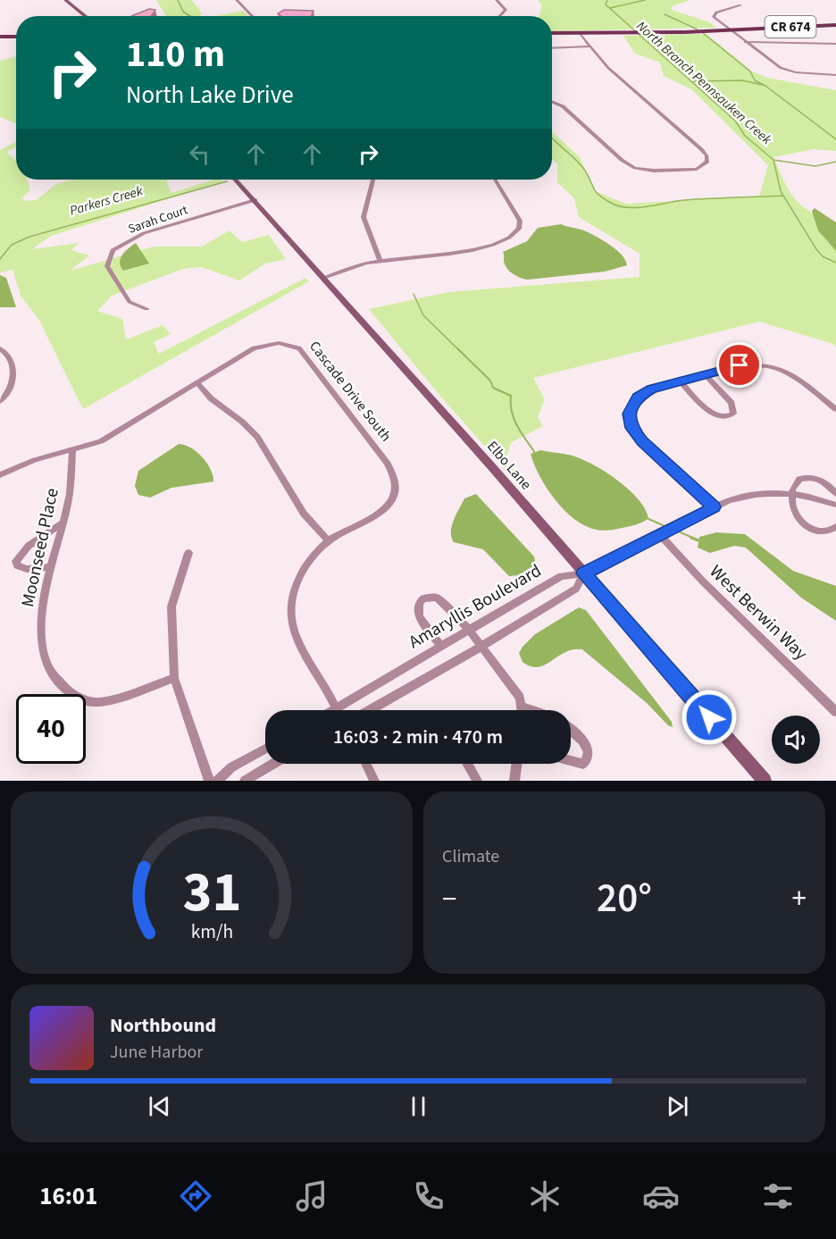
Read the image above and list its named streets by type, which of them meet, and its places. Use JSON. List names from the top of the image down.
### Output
{
  "streets": {
    "main road": ["CR 674"],
    "street": [
      "Sarah Court",
      "Cascade Drive South",
      "Elbo Lane",
      "Moonseed Place",
      "Amaryllis Boulevard",
      "West Berwin Way"
    ]
  },
  "crossings": [
    ["Sarah Court", "Elbo Lane"],
    ["Cascade Drive South", "Moonseed Place"],
    ["Cascade Drive South", "Amaryllis Boulevard"],
    ["Elbo Lane", "Amaryllis Boulevard"]
  ],
  "water": ["North Branch Pennsauken Creek", "Parkers Creek"],
  "page": {
    "turn": ["110 m", "North Lake Drive"],
    "limit": "40",
    "trip": "16:03 · 2 min · 470 m",
    "tile": "Climate",
    "heat": ["−", "20°", "+"],
    "song": ["Northbound", "June Harbor"],
    "tabs": "16:01",
    "gauge": ["31", "km/h"]
  }
}
